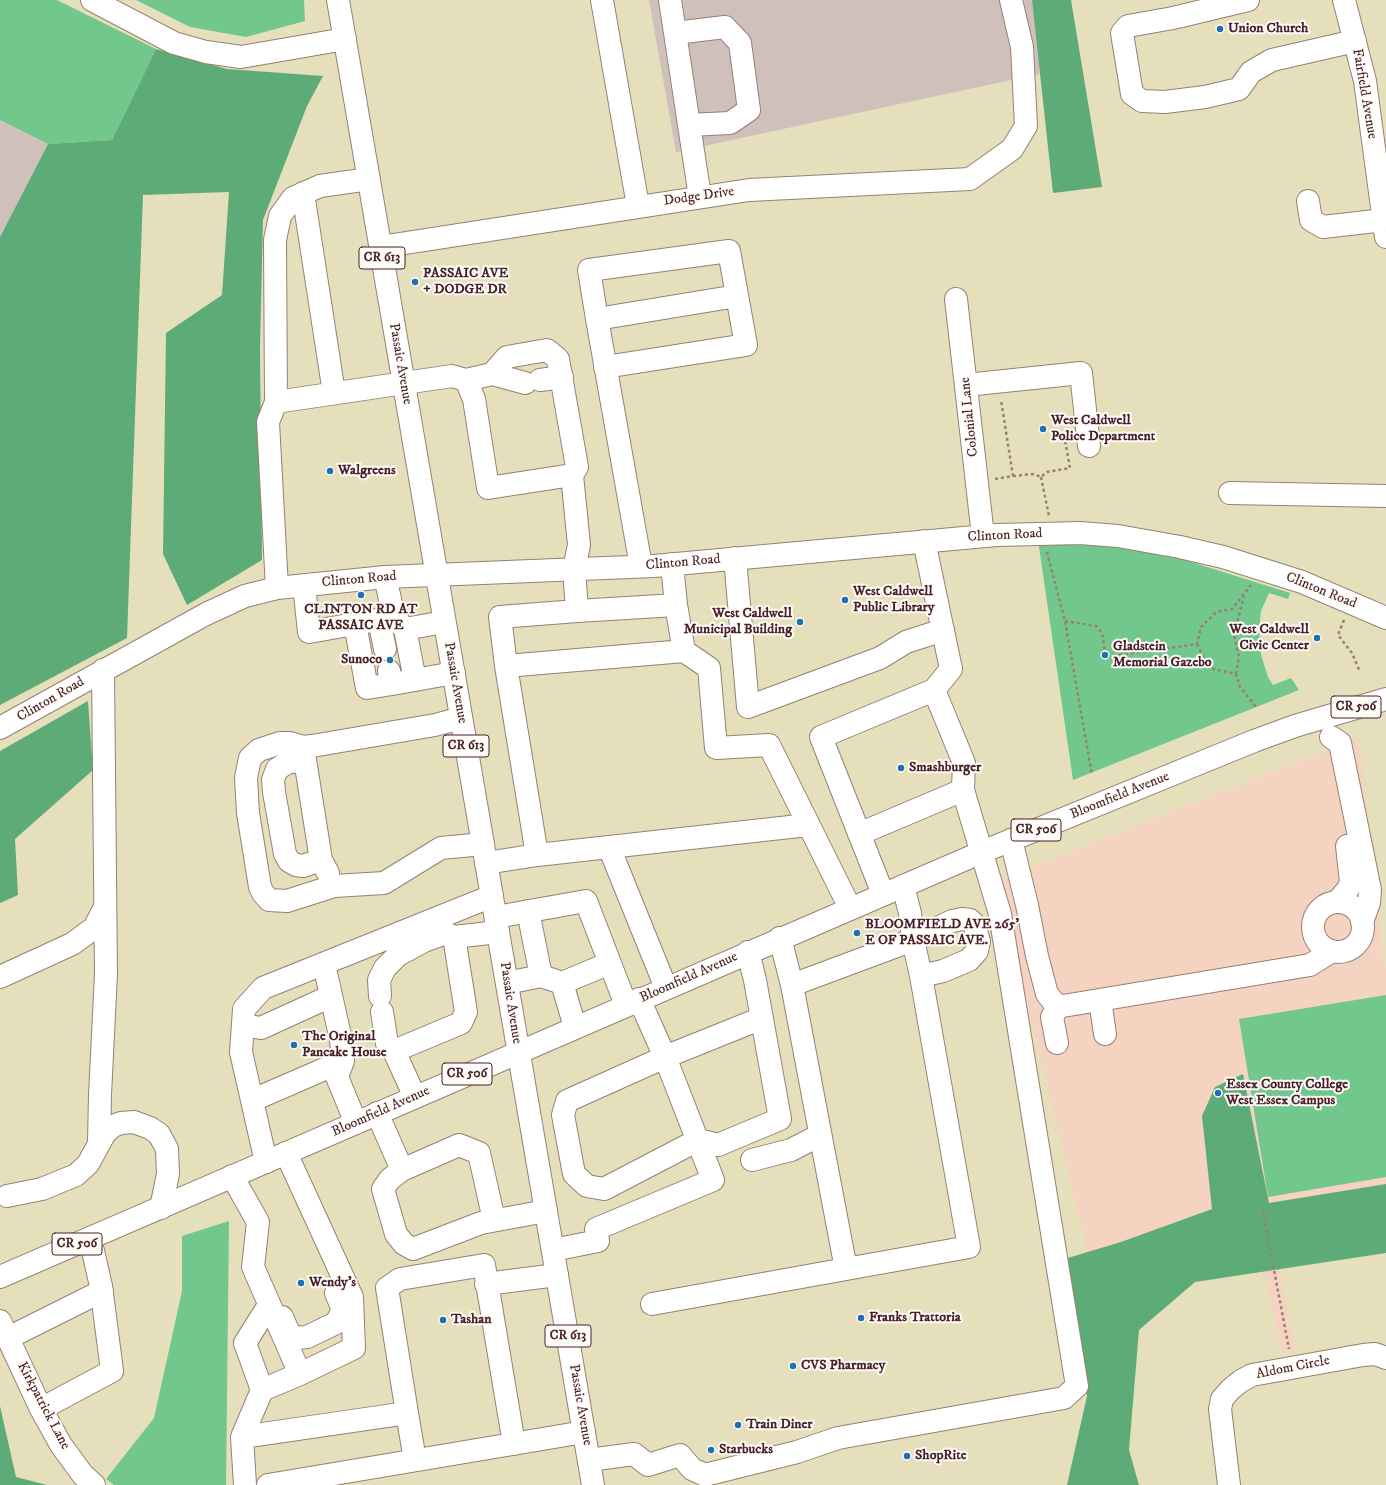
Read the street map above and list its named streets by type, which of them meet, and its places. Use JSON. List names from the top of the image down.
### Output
{
  "streets": {
    "street": [
      "Fairfield Avenue",
      "Dodge Drive",
      "CR 613",
      "Passaic Avenue",
      "Colonial Lane",
      "Clinton Road",
      "CR 506",
      "Bloomfield Avenue",
      "Aldom Circle",
      "Kirkpatrick Lane"
    ]
  },
  "crossings": [
    ["Dodge Drive", "Passaic Avenue"],
    ["Passaic Avenue", "Clinton Road"],
    ["Passaic Avenue", "Bloomfield Avenue"],
    ["Colonial Lane", "Clinton Road"]
  ],
  "places": [
    "Union Church",
    "PASSAIC AVE + DODGE DR",
    "West Caldwell Police Department",
    "Walgreens",
    "CLINTON RD AT PASSAIC AVE",
    "West Caldwell Public Library",
    "West Caldwell Municipal Building",
    "West Caldwell Civic Center",
    "Gladstein Memorial Gazebo",
    "Sunoco",
    "Smashburger",
    "BLOOMFIELD AVE 265' E OF PASSAIC AVE.",
    "The Original Pancake House",
    "Essex County College West Essex Campus",
    "Wendy's",
    "Franks Trattoria",
    "Tashan",
    "CVS Pharmacy",
    "Train Diner",
    "Starbucks",
    "ShopRite"
  ]
}
